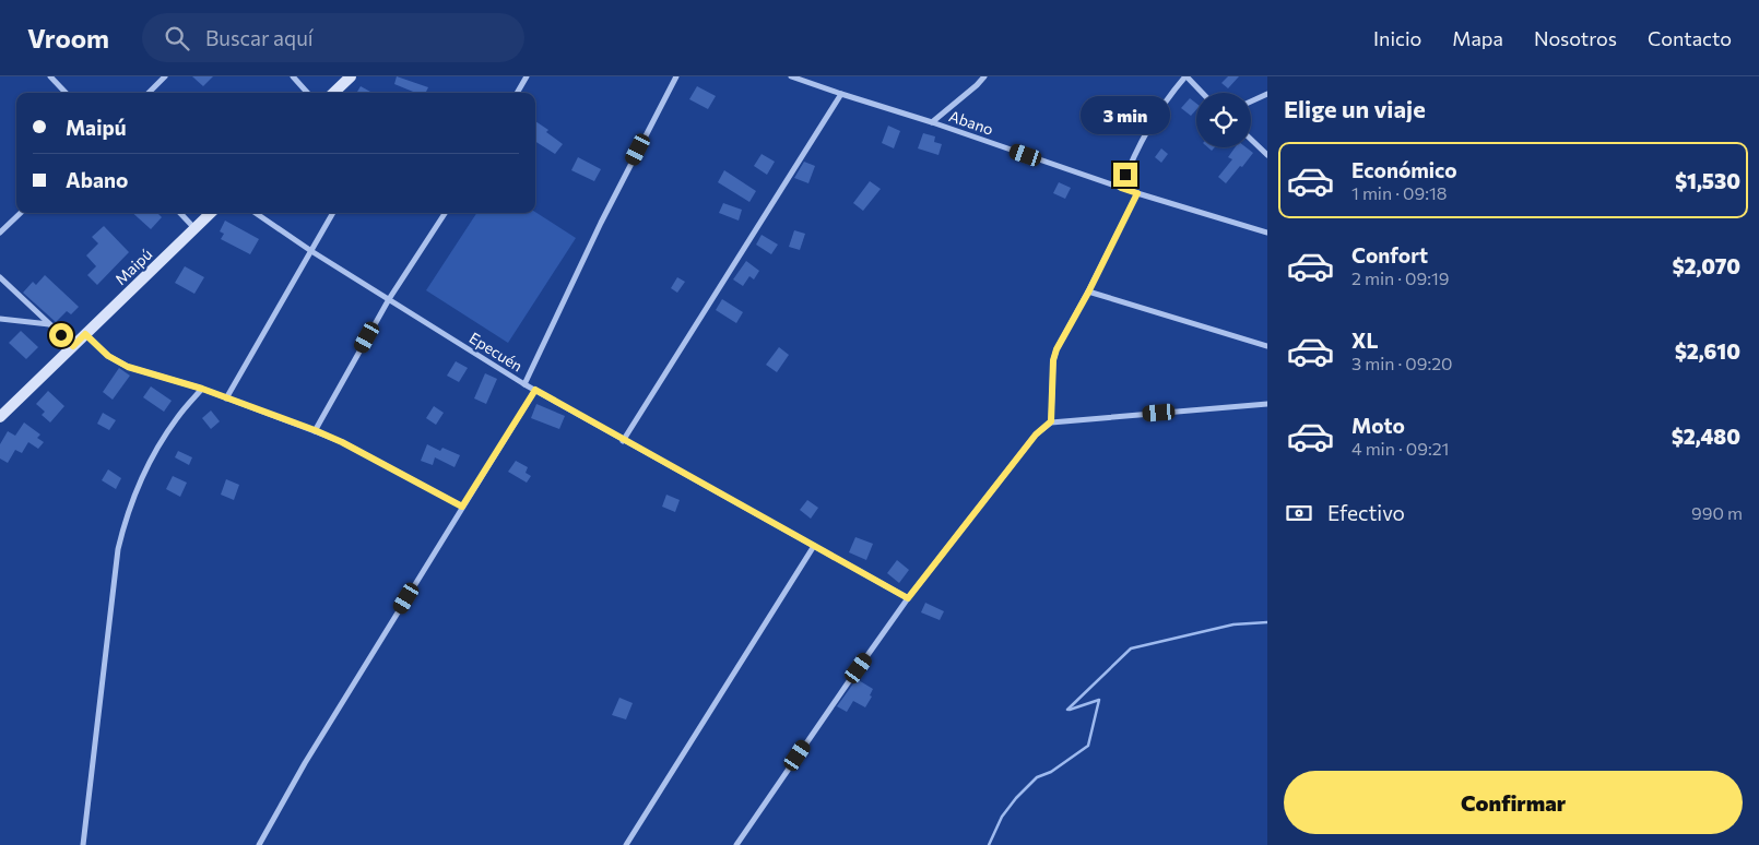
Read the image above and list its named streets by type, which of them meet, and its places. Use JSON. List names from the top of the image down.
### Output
{
  "streets": {
    "main road": ["Maipú"],
    "street": ["Abano", "Epecuén"]
  },
  "page": {
    "header": "Vroom",
    "search": "Buscar aquí",
    "nav": [
      "Inicio",
      "Mapa",
      "Nosotros",
      "Contacto"
    ],
    "heading": "Elige un viaje",
    "banner": ["Maipú", "Abano"],
    "bubble": "3 min",
    "list": [
      {
        "name": "Económico",
        "note": "1 min · 09:18",
        "value": "$1,530"
      },
      {
        "name": "Confort",
        "note": "2 min · 09:19",
        "value": "$2,070"
      },
      {
        "name": "XL",
        "note": "3 min · 09:20",
        "value": "$2,610"
      },
      {
        "name": "Moto",
        "note": "4 min · 09:21",
        "value": "$2,480"
      }
    ],
    "pay": ["Efectivo", "990 m"],
    "buttons": "Confirmar"
  }
}
